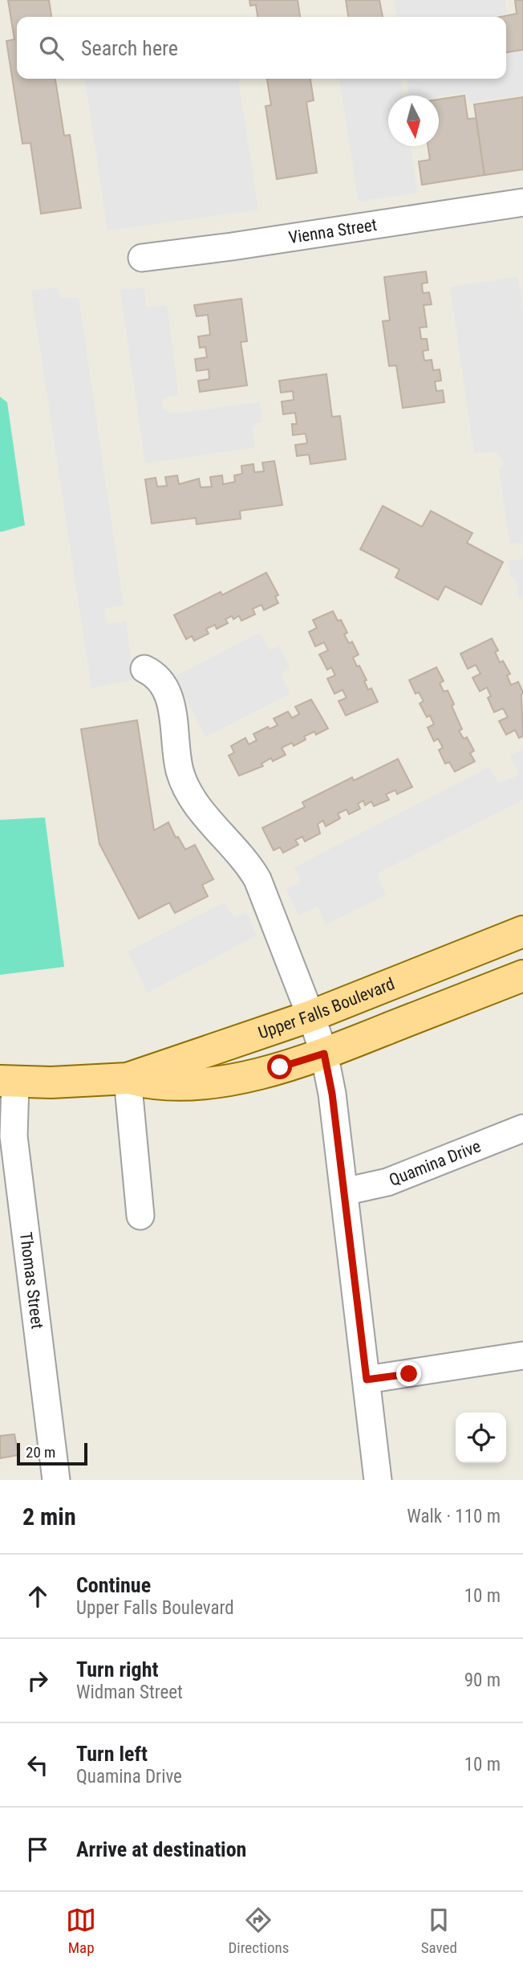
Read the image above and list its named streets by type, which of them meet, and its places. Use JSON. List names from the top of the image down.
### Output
{
  "streets": {
    "main road": ["Upper Falls Boulevard"],
    "street": ["Vienna Street", "Quamina Drive", "Thomas Street"]
  },
  "crossings": [
    ["Upper Falls Boulevard", "Thomas Street"]
  ],
  "scale_bar": "20 m",
  "north": "bottom",
  "page": {
    "search": "Search here",
    "scale": "20 m",
    "heading": ["2 min", "Walk · 110 m"],
    "list": [
      ["Continue", "Upper Falls Boulevard", "10 m"],
      ["Turn right", "Widman Street", "90 m"],
      ["Turn left", "Quamina Drive", "10 m"],
      "Arrive at destination"
    ],
    "nav": ["Map", "Directions", "Saved"]
  }
}
